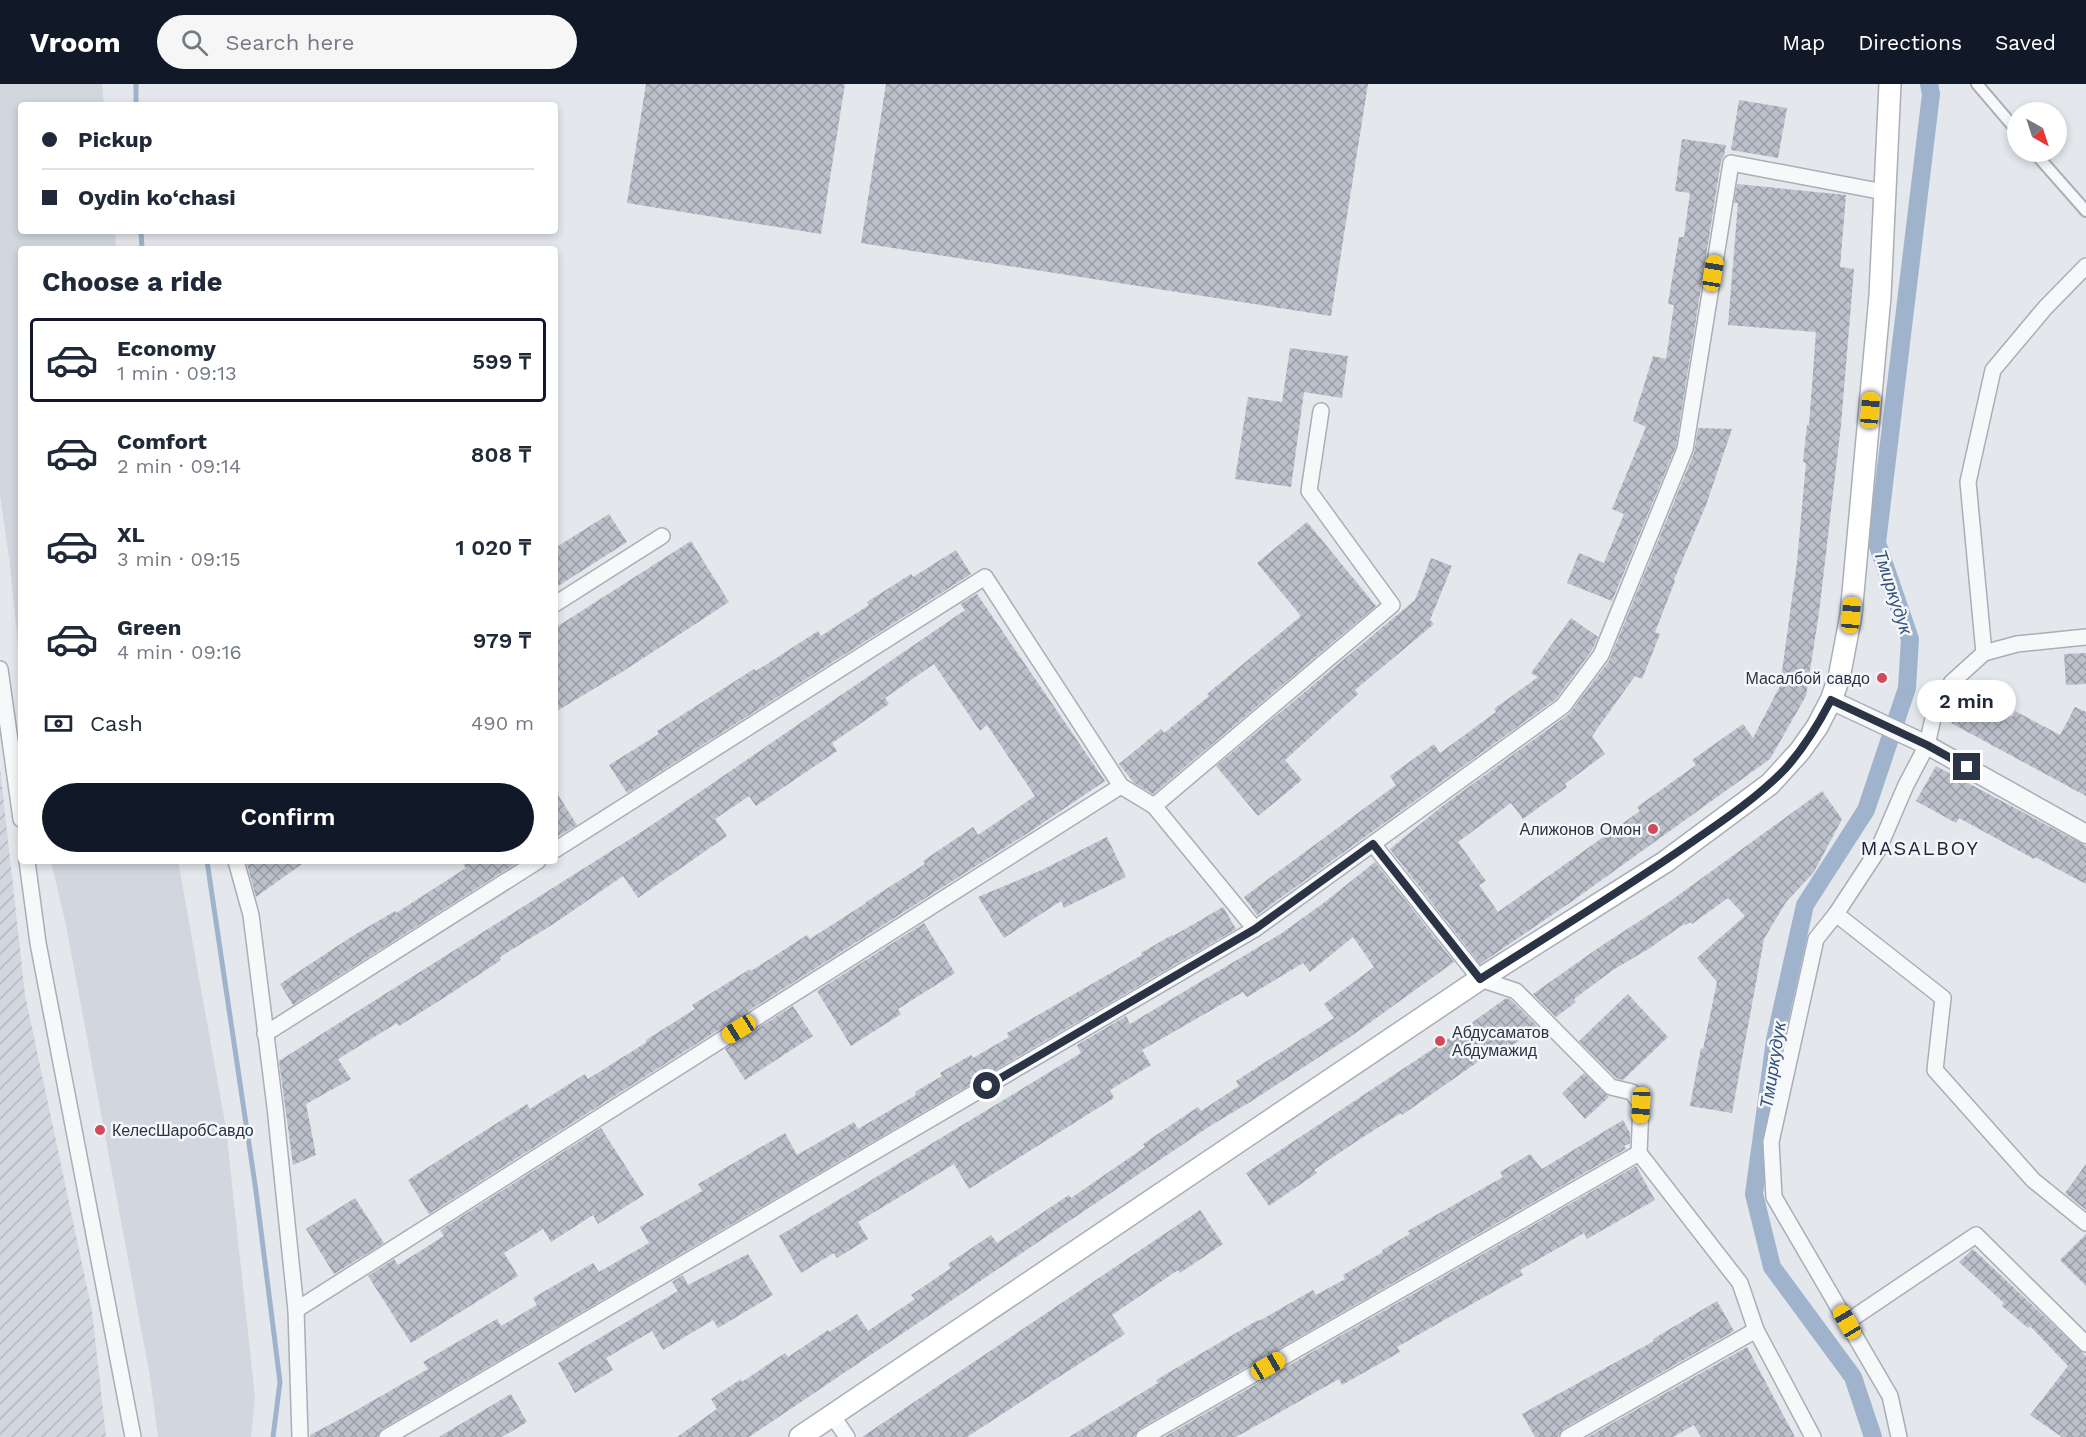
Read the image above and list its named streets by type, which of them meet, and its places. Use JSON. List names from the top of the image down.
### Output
{
  "districts": ["MASALBOY"],
  "water": ["Тмиркудук"],
  "places": [
    "Масалбой савдо",
    "Алижонов Омон",
    "Абдусаматов Абдумажид",
    "КелесШаробСавдо"
  ],
  "north": "bottom right",
  "page": {
    "header": "Vroom",
    "search": "Search here",
    "nav": ["Map", "Directions", "Saved"],
    "banner": ["Pickup", "Oydin ko‘chasi"],
    "heading": "Choose a ride",
    "list": [
      {
        "name": "Economy",
        "note": "1 min · 09:13",
        "value": "599 ₸"
      },
      {
        "name": "Comfort",
        "note": "2 min · 09:14",
        "value": "808 ₸"
      },
      {
        "name": "XL",
        "note": "3 min · 09:15",
        "value": "1 020 ₸"
      },
      {
        "name": "Green",
        "note": "4 min · 09:16",
        "value": "979 ₸"
      }
    ],
    "bubble": "2 min",
    "pay": ["Cash", "490 m"],
    "buttons": "Confirm"
  }
}
